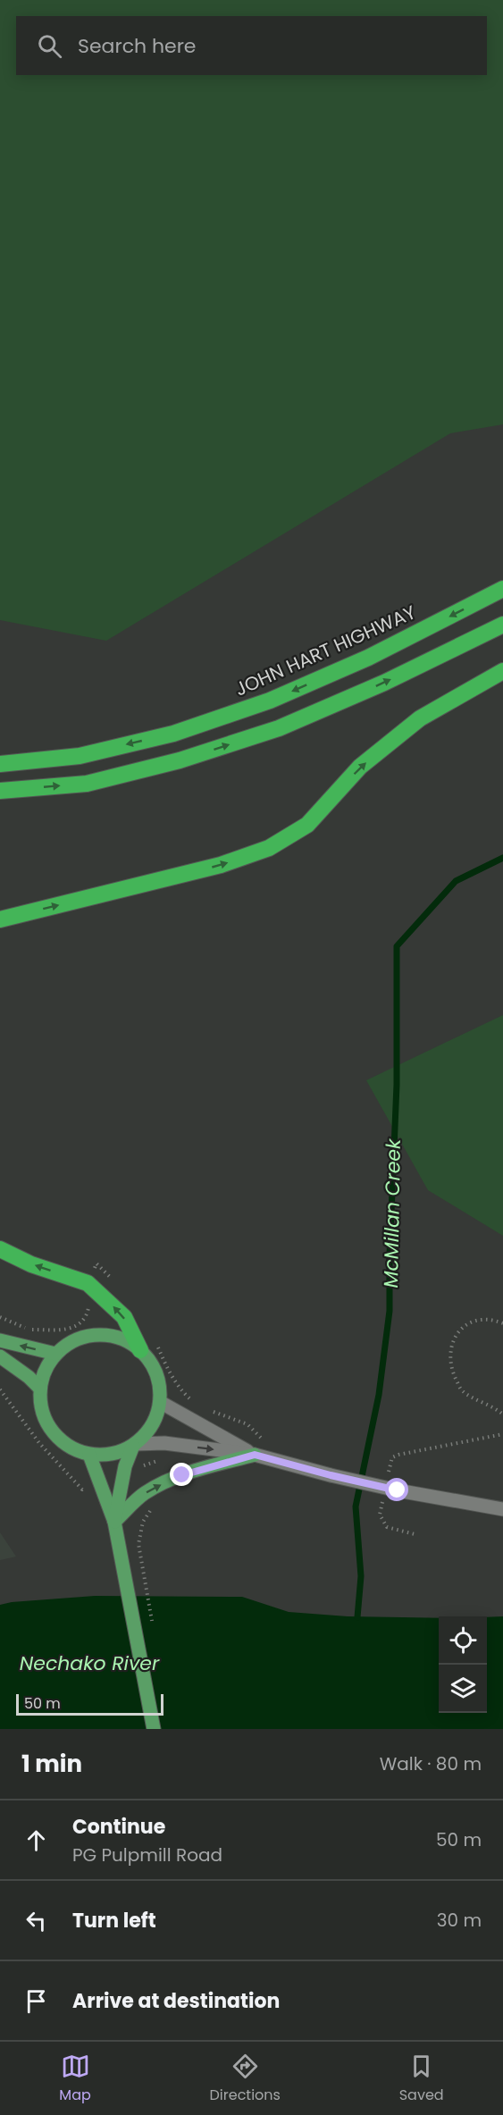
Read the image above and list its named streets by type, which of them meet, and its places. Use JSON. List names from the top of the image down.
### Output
{
  "streets": {
    "highway": ["JOHN HART HIGHWAY"]
  },
  "water": ["McMillan Creek", "Nechako River"],
  "scale_bar": "50 m",
  "page": {
    "search": "Search here",
    "scale": "50 m",
    "heading": ["1 min", "Walk · 80 m"],
    "list": [
      ["Continue", "PG Pulpmill Road", "50 m"],
      ["Turn left", "30 m"],
      "Arrive at destination"
    ],
    "nav": ["Map", "Directions", "Saved"]
  }
}
